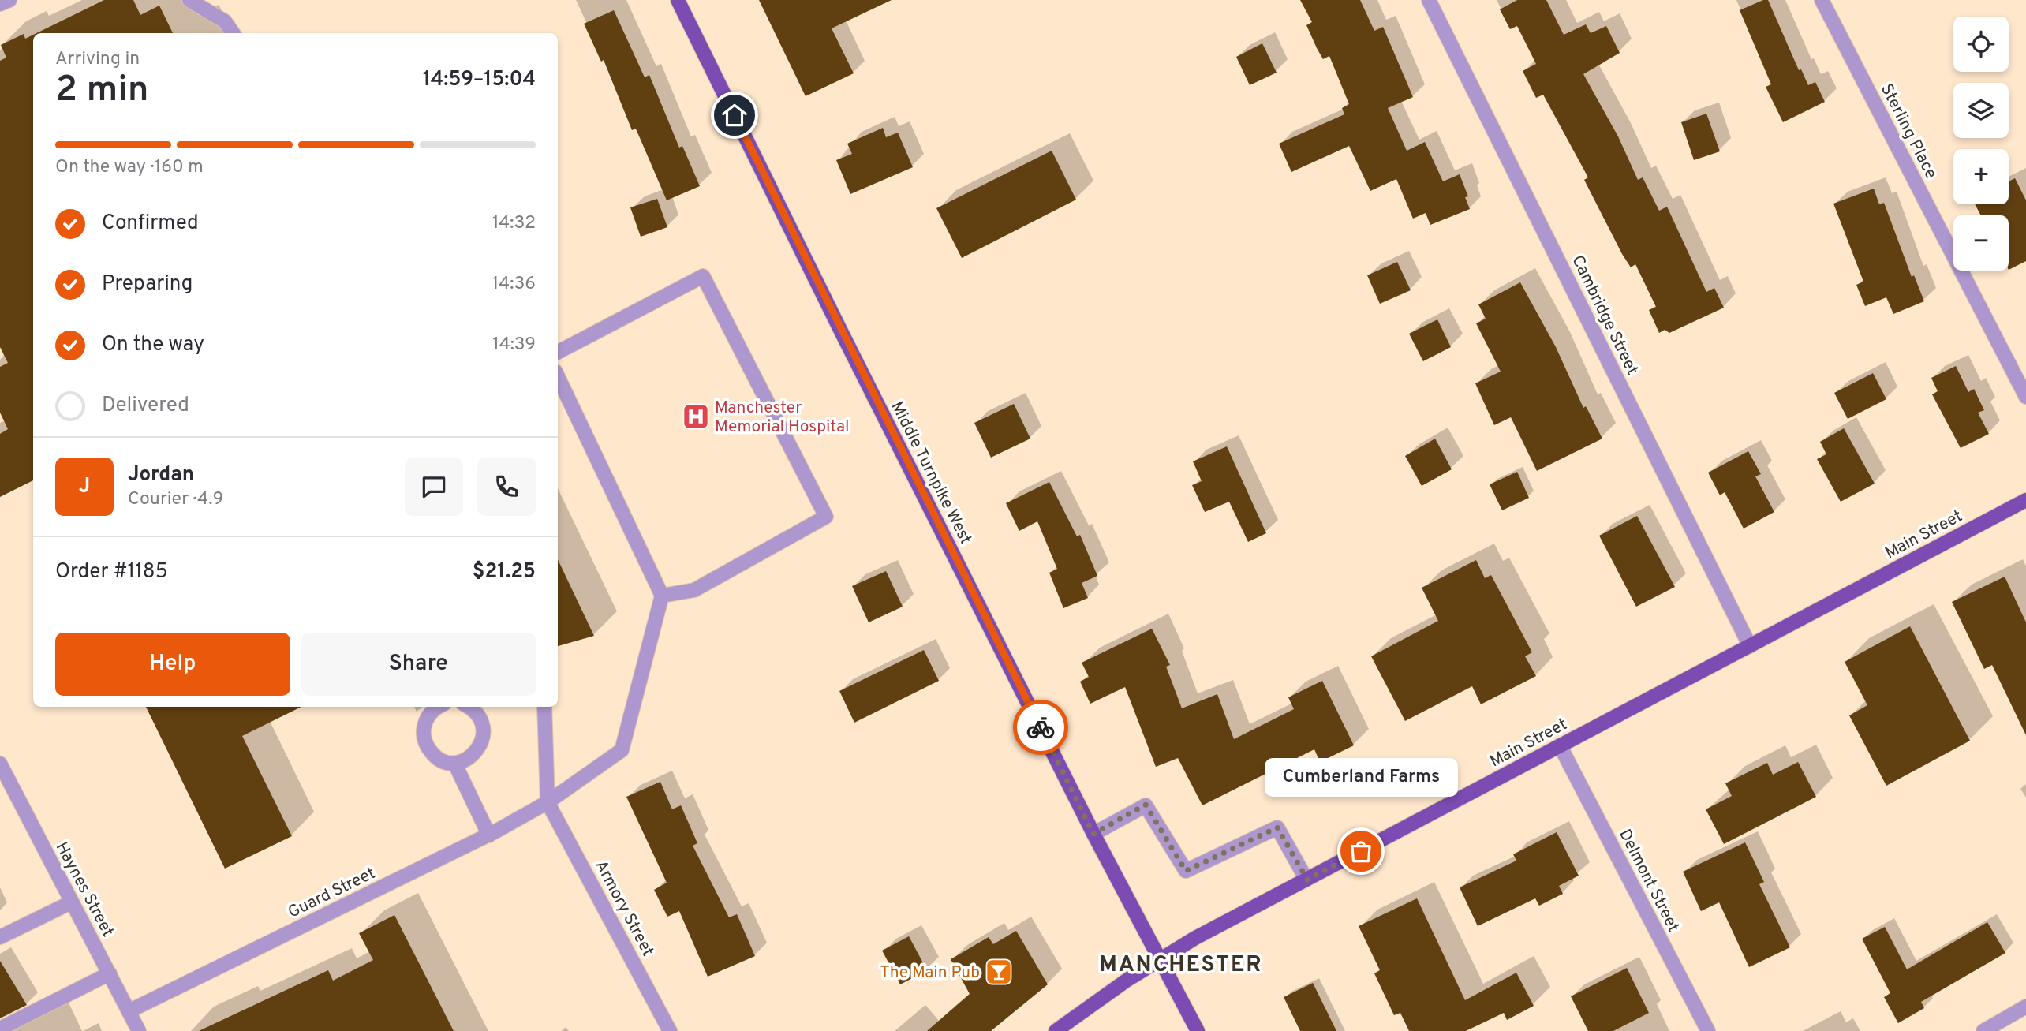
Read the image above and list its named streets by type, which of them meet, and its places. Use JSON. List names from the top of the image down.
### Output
{
  "streets": {
    "main road": ["Middle Turnpike West", "Main Street"],
    "street": [
      "Sterling Place",
      "Cambridge Street",
      "Delmont Street",
      "Haynes Street",
      "Guard Street",
      "Armory Street"
    ]
  },
  "crossings": [
    ["Cambridge Street", "Main Street"],
    ["Middle Turnpike West", "Main Street"],
    ["Main Street", "Delmont Street"],
    ["Haynes Street", "Guard Street"],
    ["Guard Street", "Armory Street"]
  ],
  "districts": ["MANCHESTER"],
  "places": {
    "hospital": ["Manchester Memorial Hospital"],
    "other": ["Cumberland Farms"],
    "bar": ["The Main Pub"]
  },
  "page": {
    "map_buttons": ["+", "−"],
    "heading": ["2 min", "Arriving in", "14:59–15:04"],
    "panel": [
      "Jordan",
      "Courier · 4.9",
      "Order #1185",
      "$21.25"
    ],
    "bar": "On the way · 160 m",
    "list": [
      ["Confirmed", "14:32"],
      ["Preparing", "14:36"],
      ["On the way", "14:39"],
      "Delivered"
    ],
    "round": "J",
    "buttons": ["Help", "Share"],
    "bubble": "Cumberland Farms"
  }
}
